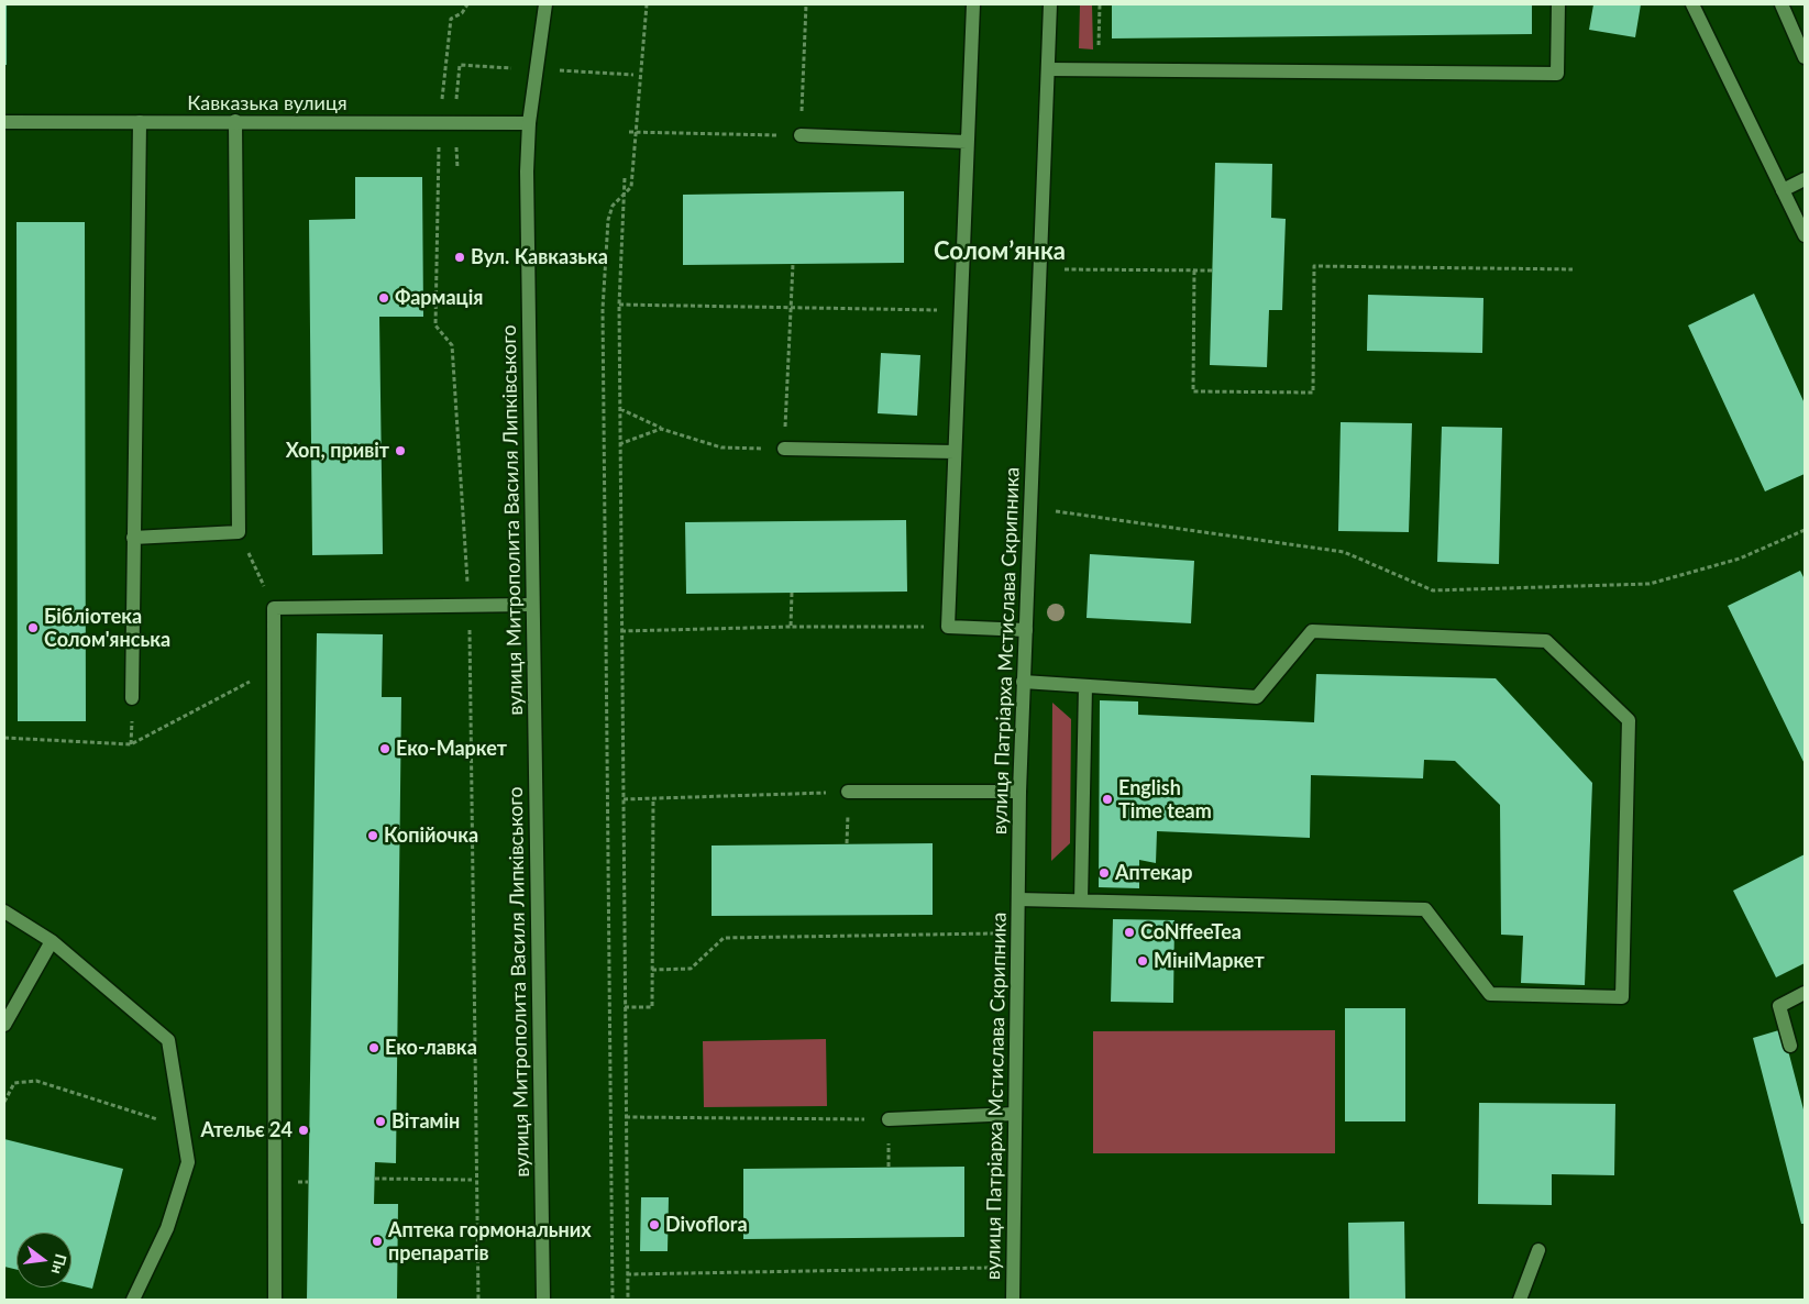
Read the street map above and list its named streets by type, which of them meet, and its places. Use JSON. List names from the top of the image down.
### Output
{
  "streets": {
    "street": ["Кавказька вулиця", "вулиця Митрополита Василя Липківського", "вулиця Патріарха Мстислава Скрипника"]
  },
  "crossings": [
    ["Кавказька вулиця", "вулиця Митрополита Василя Липківського"]
  ],
  "districts": ["Соломʼянка"],
  "places": [
    "Вул. Кавказька",
    "Фармація",
    "Хоп, привіт",
    "Бібліотека Солом'янська",
    "Еко-Маркет",
    "English Time team",
    "Копійочка",
    "Аптекар",
    "CoNffeeTea",
    "МініМаркет",
    "Еко-лавка",
    "Вітамін",
    "Ательє 24",
    "Divoflora",
    "Аптека гормональних препаратів"
  ],
  "north": "right"
}
